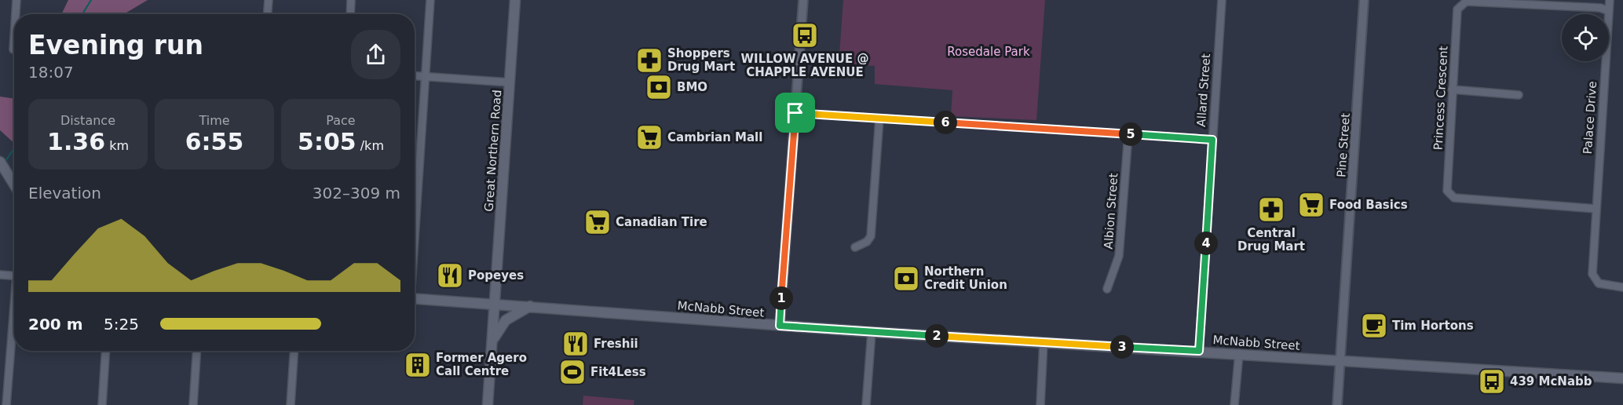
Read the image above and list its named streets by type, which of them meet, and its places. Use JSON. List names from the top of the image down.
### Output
{
  "streets": {
    "main road": ["Great Northern Road", "McNabb Street"],
    "street": [
      "Allard Street",
      "Princess Crescent",
      "Palace Drive",
      "Pine Street",
      "Albion Street"
    ]
  },
  "crossings": [
    ["Allard Street", "McNabb Street"],
    ["Princess Crescent", "Palace Drive"],
    ["Pine Street", "McNabb Street"],
    ["Great Northern Road", "McNabb Street"]
  ],
  "parks": ["Rosedale Park"],
  "places": {
    "bus stop": ["WILLOW AVENUE @ CHAPPLE AVENUE", "439 McNabb"],
    "pharmacy": ["Shoppers Drug Mart", "Central Drug Mart"],
    "bank": ["BMO", "Northern Credit Union"],
    "supermarket": ["Cambrian Mall", "Food Basics", "Canadian Tire"],
    "restaurant": ["Popeyes", "Freshii"],
    "cafe": ["Tim Hortons"],
    "building": ["Former Agero Call Centre"],
    "sports": ["Fit4Less"]
  },
  "page": {
    "heading": ["Evening run", "18:07"],
    "stats": [
      ["Distance", "1.36 km"],
      ["Time", "6:55"],
      ["Pace", "5:05 /km"]
    ],
    "pins": [
      "6",
      "5",
      "4",
      "1",
      "2",
      "3"
    ],
    "chart": ["Elevation", "302–309 m"],
    "list": [
      {
        "name": "200 m",
        "note": "5:25"
      }
    ]
  }
}
